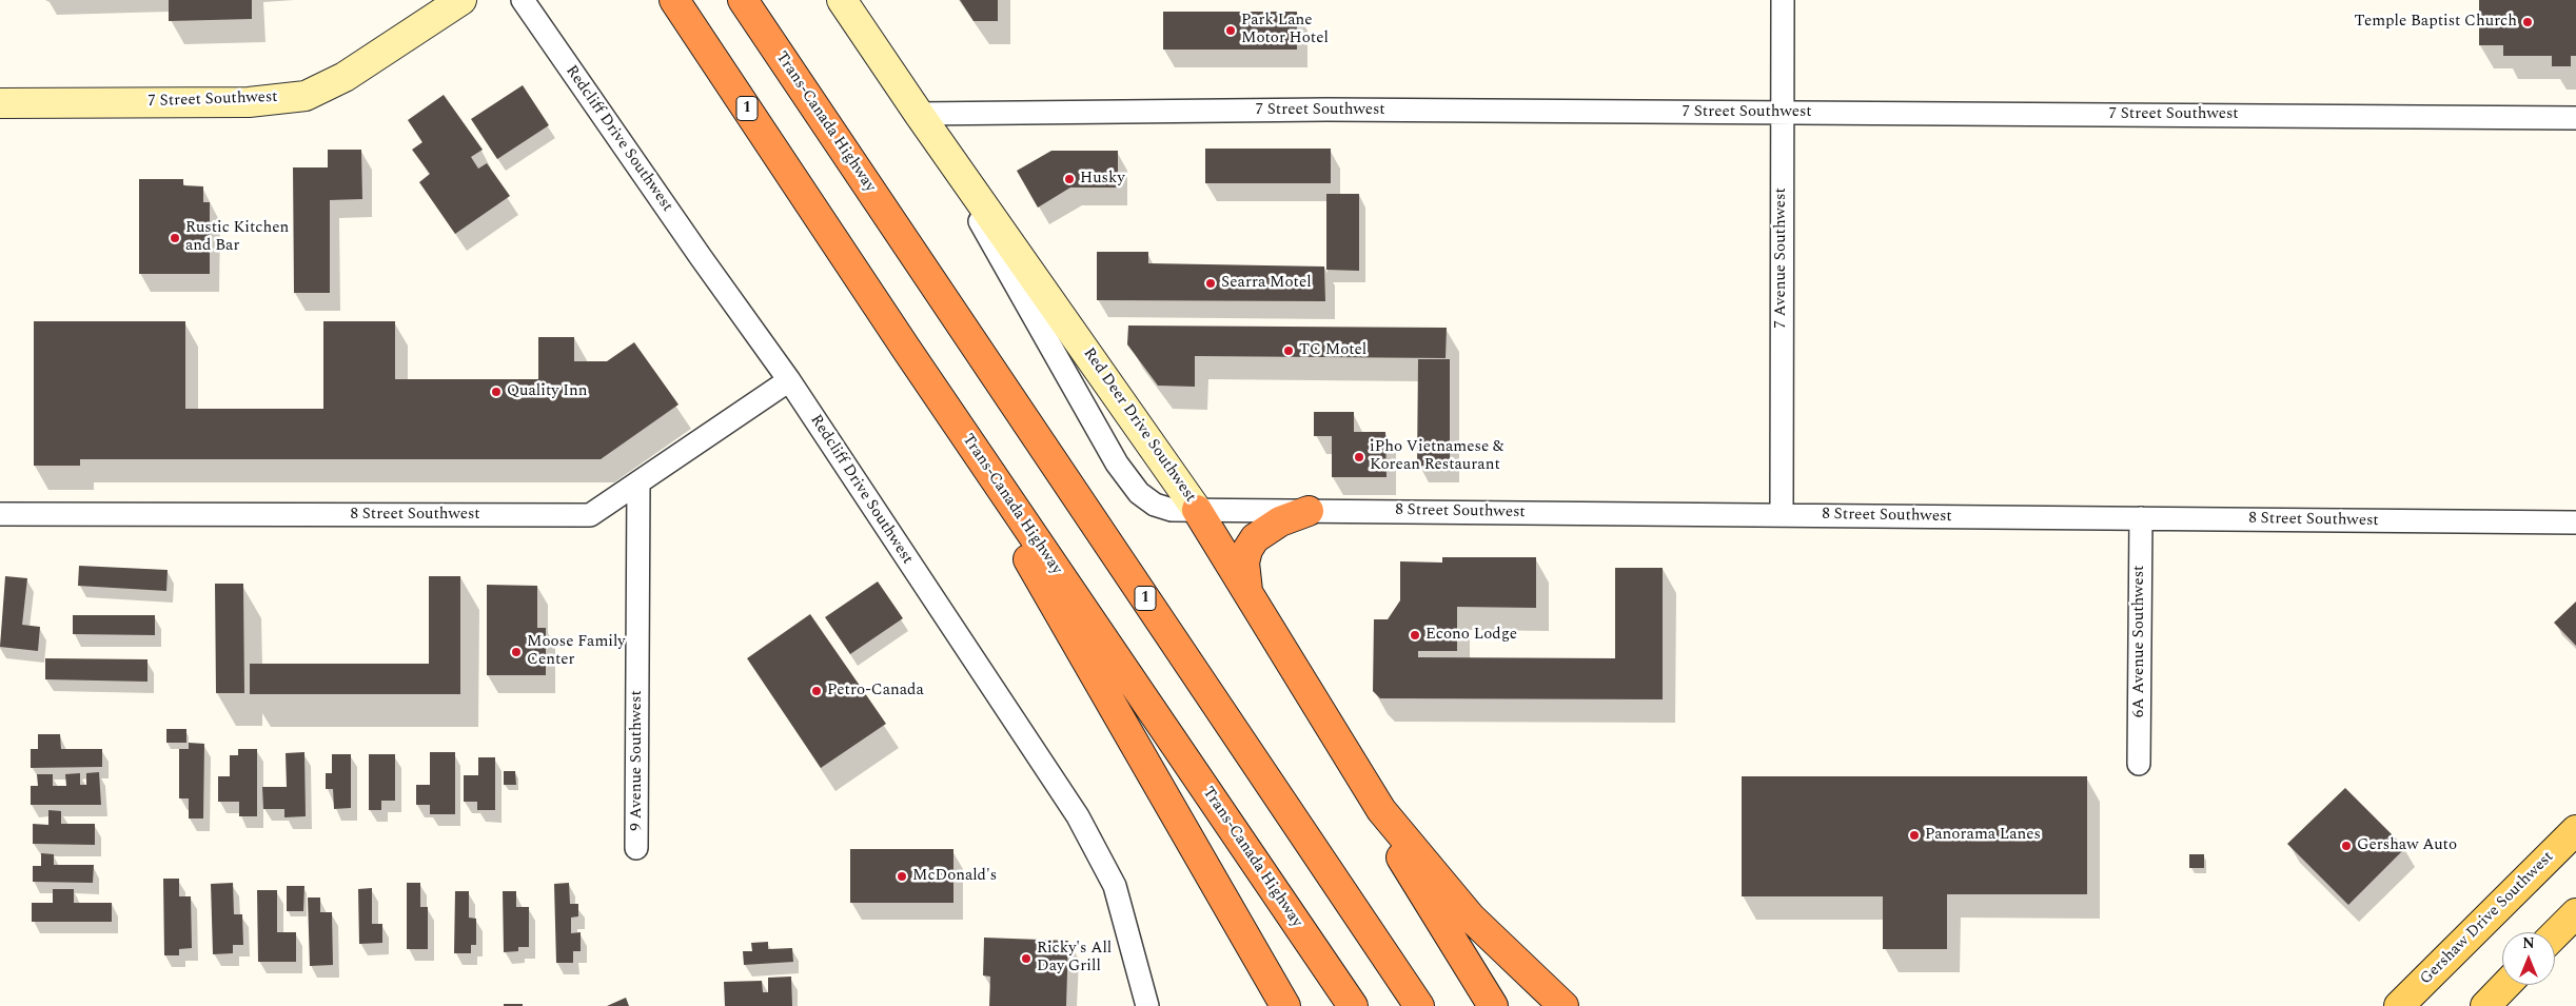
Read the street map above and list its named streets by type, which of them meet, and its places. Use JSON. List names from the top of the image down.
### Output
{
  "streets": {
    "highway": ["1", "Trans-Canada Highway"],
    "main road": ["Gershaw Drive Southwest"],
    "street": [
      "7 Street Southwest",
      "Redcliff Drive Southwest",
      "7 Avenue Southwest",
      "Red Deer Drive Southwest",
      "8 Street Southwest",
      "6A Avenue Southwest",
      "9 Avenue Southwest"
    ]
  },
  "crossings": [
    ["7 Street Southwest", "7 Avenue Southwest"],
    ["7 Street Southwest", "Red Deer Drive Southwest"],
    ["Redcliff Drive Southwest", "8 Street Southwest"],
    ["7 Avenue Southwest", "8 Street Southwest"],
    ["Red Deer Drive Southwest", "8 Street Southwest"],
    ["8 Street Southwest", "6A Avenue Southwest"],
    ["8 Street Southwest", "9 Avenue Southwest"]
  ],
  "places": [
    "Temple Baptist Church",
    "Park Lane Motor Hotel",
    "Husky",
    "Rustic Kitchen and Bar",
    "Searra Motel",
    "TC Motel",
    "Quality Inn",
    "iPho Vietnamese & Korean Restaurant",
    "Econo Lodge",
    "Moose Family Center",
    "Petro-Canada",
    "Panorama Lanes",
    "Gershaw Auto",
    "McDonald's",
    "Ricky's All Day Grill"
  ],
  "north": "top"
}
